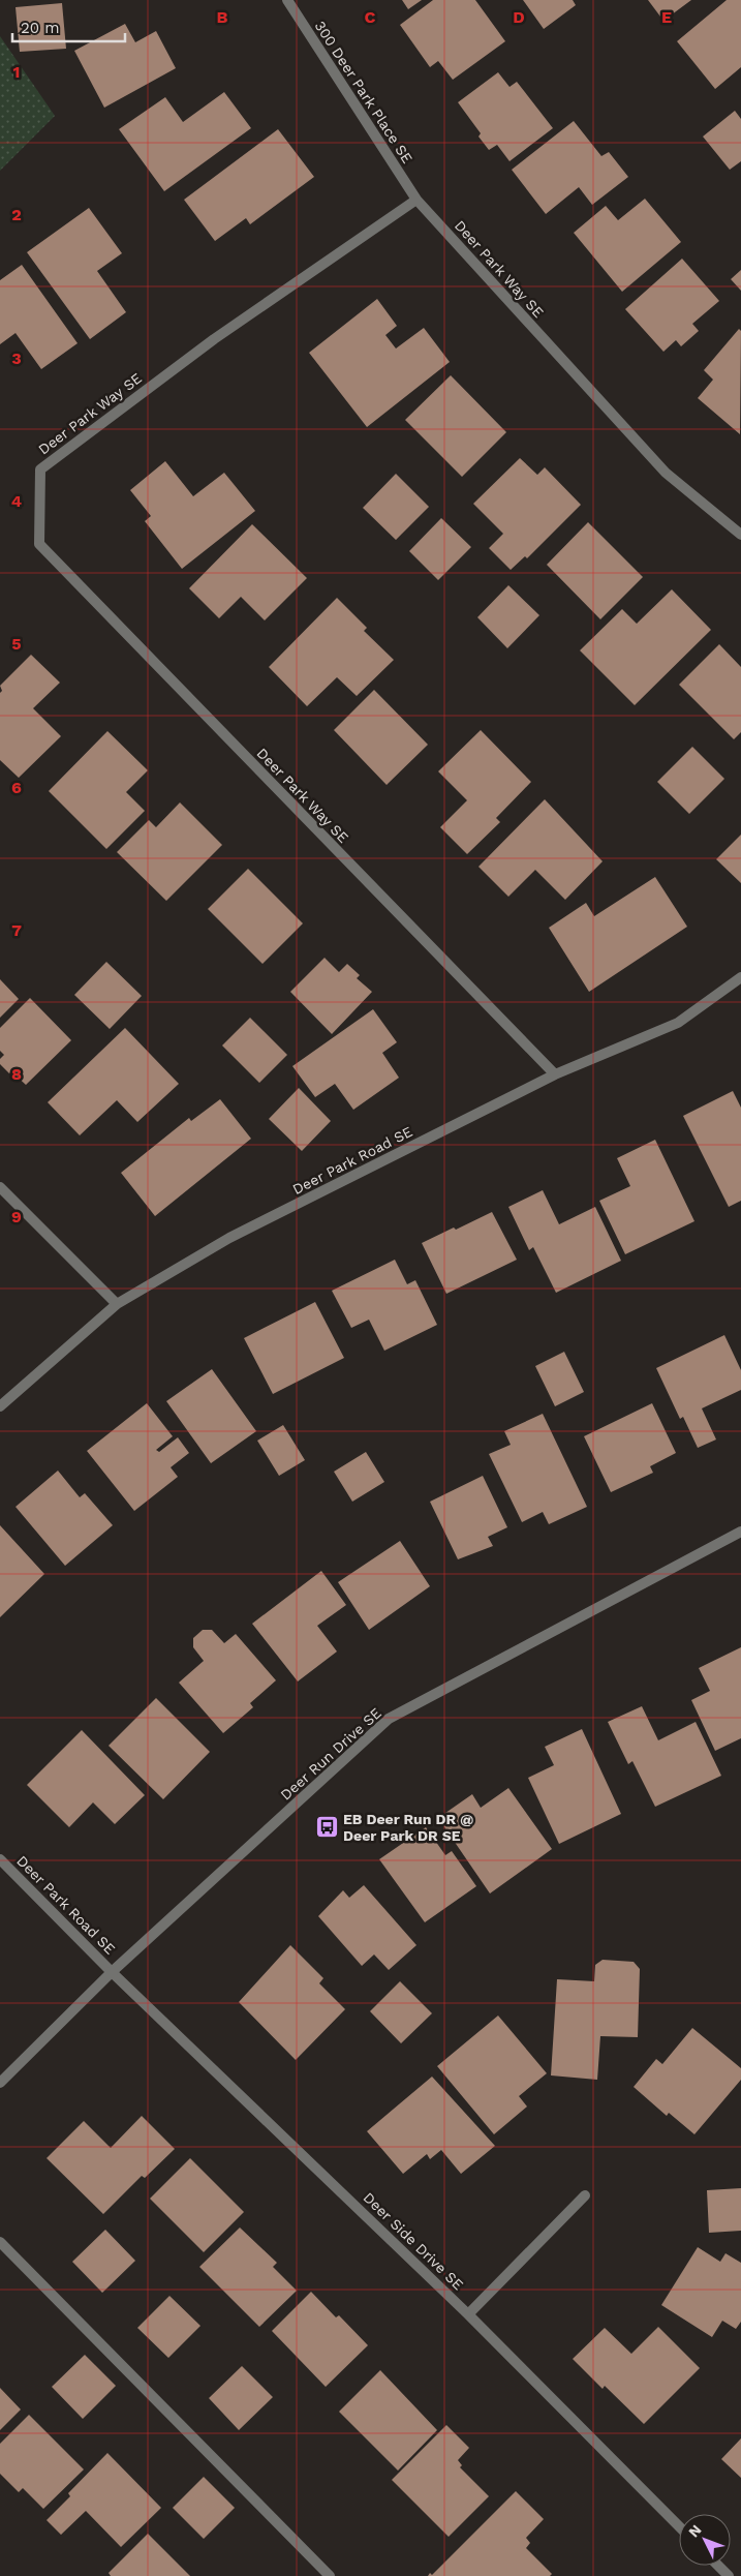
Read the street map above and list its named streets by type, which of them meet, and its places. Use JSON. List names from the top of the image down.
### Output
{
  "streets": {
    "street": [
      "300 Deer Park Place SE",
      "Deer Park Way SE",
      "Deer Park Road SE",
      "Deer Run Drive SE",
      "Deer Side Drive SE"
    ]
  },
  "crossings": [
    ["300 Deer Park Place SE", "Deer Park Way SE"],
    ["Deer Park Way SE", "Deer Park Road SE"],
    ["Deer Park Road SE", "Deer Run Drive SE"],
    ["Deer Park Road SE", "Deer Side Drive SE"],
    ["Deer Run Drive SE", "Deer Side Drive SE"]
  ],
  "places": {
    "bus stop": ["EB Deer Run DR @ Deer Park DR SE"]
  },
  "scale_bar": "20 m",
  "north": "top left",
  "grid": {
    "columns": [
      "B",
      "C",
      "D",
      "E"
    ],
    "rows": [
      "1",
      "2",
      "3",
      "4",
      "5",
      "6",
      "7",
      "8",
      "9"
    ]
  }
}
